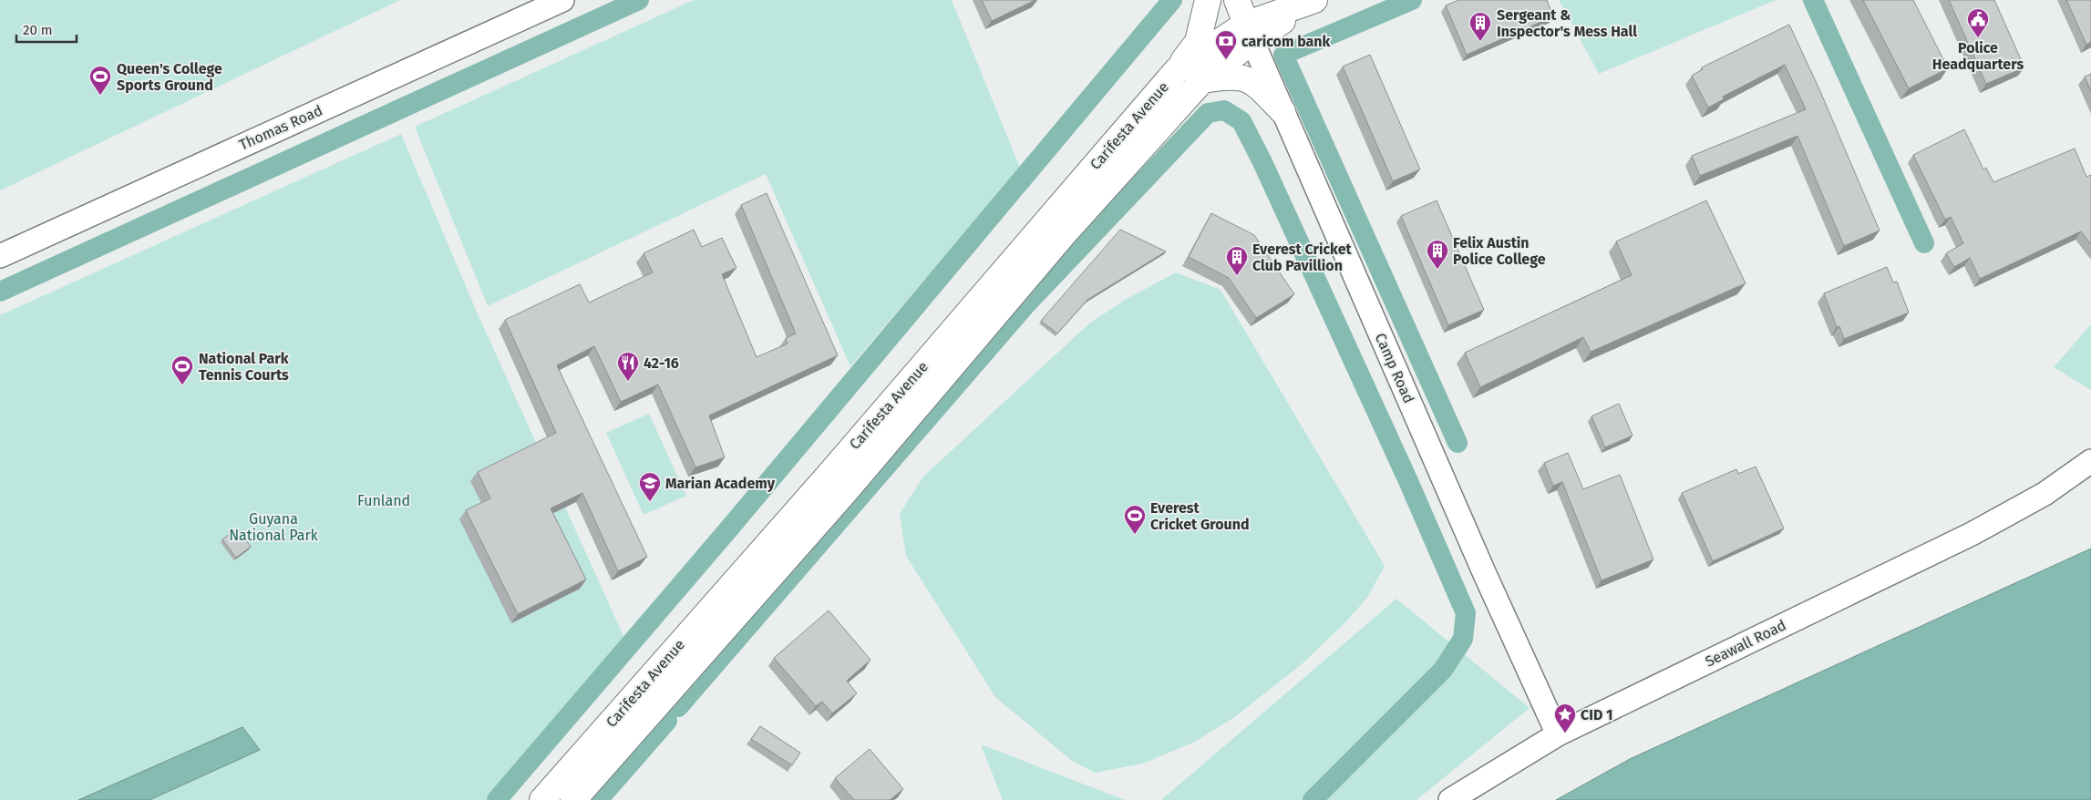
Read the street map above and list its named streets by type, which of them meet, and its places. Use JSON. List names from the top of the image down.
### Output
{
  "streets": {
    "main road": ["Carifesta Avenue", "Camp Road"],
    "street": ["Thomas Road", "Seawall Road"]
  },
  "crossings": [
    ["Carifesta Avenue", "Camp Road"],
    ["Camp Road", "Seawall Road"]
  ],
  "parks": ["Funland", "Guyana National Park"],
  "places": {
    "public building": ["Police Headquarters"],
    "building": ["Sergeant & Inspector's Mess Hall", "Felix Austin Police College", "Everest Cricket Club Pavillion"],
    "bank": ["caricom bank"],
    "sports": ["Queen's College Sports Ground", "National Park Tennis Courts", "Everest Cricket Ground"],
    "restaurant": ["42-16"],
    "school or university": ["Marian Academy"],
    "place": ["CID 1"]
  },
  "scale_bar": "20 m"
}
